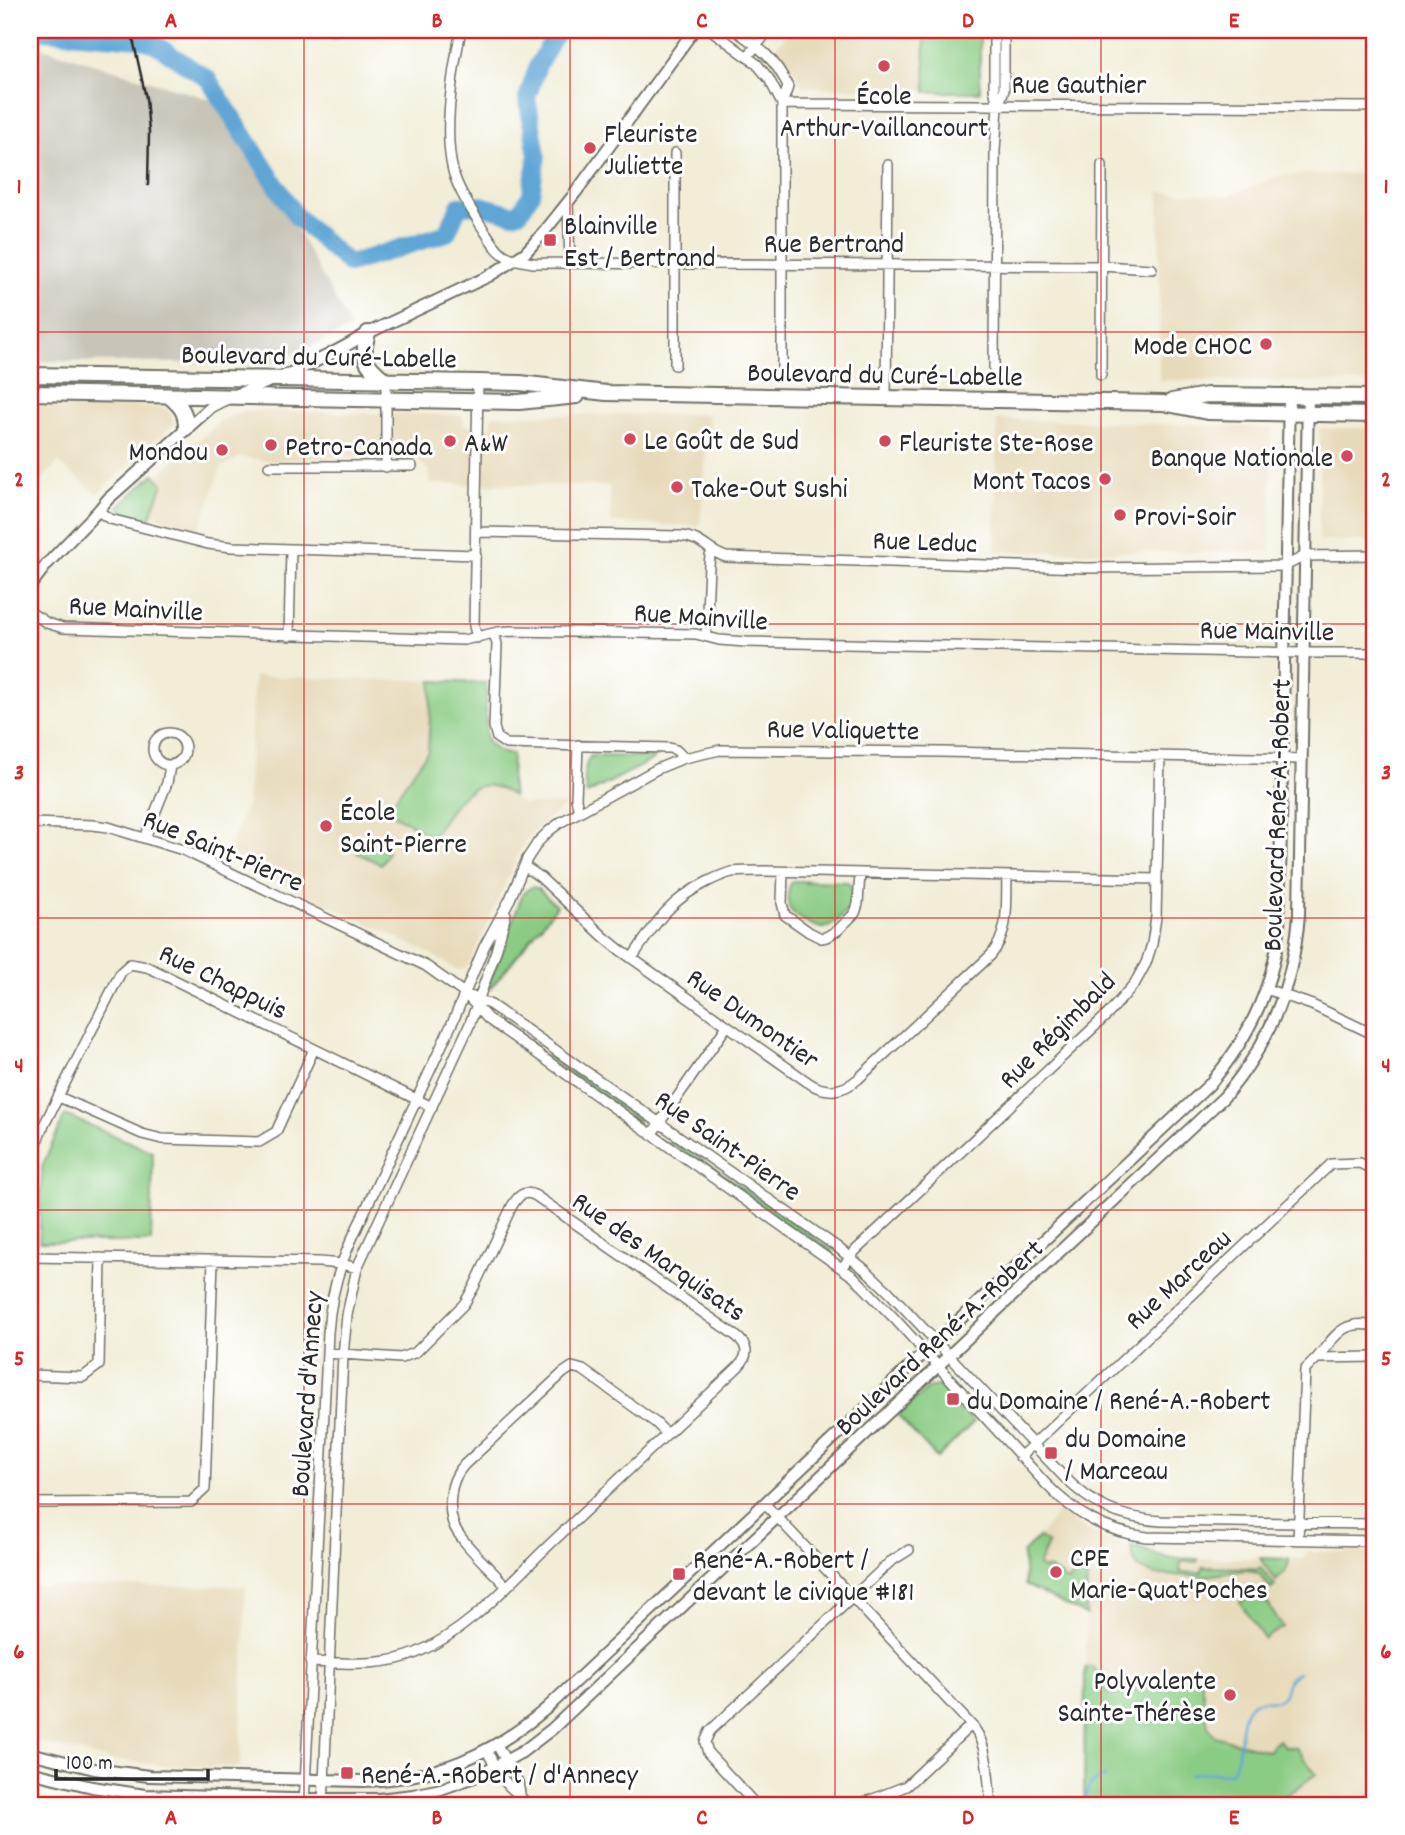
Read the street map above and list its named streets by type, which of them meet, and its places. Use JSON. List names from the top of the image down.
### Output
{
  "streets": {
    "main road": ["Boulevard du Curé-Labelle"],
    "street": [
      "Rue Gauthier",
      "Rue Bertrand",
      "Rue Leduc",
      "Rue Mainville",
      "Rue Valiquette",
      "Boulevard René-A.-Robert",
      "Rue Saint-Pierre",
      "Rue Chappuis",
      "Rue Dumontier",
      "Rue Régimbald",
      "Rue des Marquisats",
      "Rue Marceau",
      "Boulevard d'Annecy"
    ]
  },
  "crossings": [
    ["Boulevard du Curé-Labelle", "Boulevard René-A.-Robert"],
    ["Rue Leduc", "Boulevard René-A.-Robert"],
    ["Rue Mainville", "Boulevard René-A.-Robert"],
    ["Rue Valiquette", "Boulevard René-A.-Robert"],
    ["Rue Valiquette", "Rue Régimbald"],
    ["Rue Valiquette", "Boulevard d'Annecy"],
    ["Boulevard René-A.-Robert", "Rue Saint-Pierre"],
    ["Boulevard René-A.-Robert", "Boulevard d'Annecy"],
    ["Rue Saint-Pierre", "Rue Régimbald"],
    ["Rue Saint-Pierre", "Rue Marceau"],
    ["Rue Saint-Pierre", "Boulevard d'Annecy"],
    ["Rue Chappuis", "Boulevard d'Annecy"],
    ["Rue Dumontier", "Boulevard d'Annecy"],
    ["Rue des Marquisats", "Boulevard d'Annecy"]
  ],
  "places": {
    "other": [
      "École Arthur-Vaillancourt",
      "Fleuriste Juliette",
      "Mode CHOC",
      "Le Goût de Sud",
      "A&W",
      "Fleuriste Ste-Rose",
      "Petro-Canada",
      "Mondou",
      "Banque Nationale",
      "Mont Tacos",
      "Take-Out Sushi",
      "Provi-Soir",
      "École Saint-Pierre",
      "CPE Marie-Quat'Poches",
      "Polyvalente Sainte-Thérèse"
    ],
    "transit": [
      "Blainville Est / Bertrand",
      "du Domaine / René-A.-Robert",
      "du Domaine / Marceau",
      "René-A.-Robert / devant le civique #181",
      "René-A.-Robert / d'Annecy"
    ]
  },
  "scale_bar": "100 m",
  "grid": {
    "columns": [
      "A",
      "B",
      "C",
      "D",
      "E"
    ],
    "rows": [
      "1",
      "2",
      "3",
      "4",
      "5",
      "6"
    ]
  }
}
